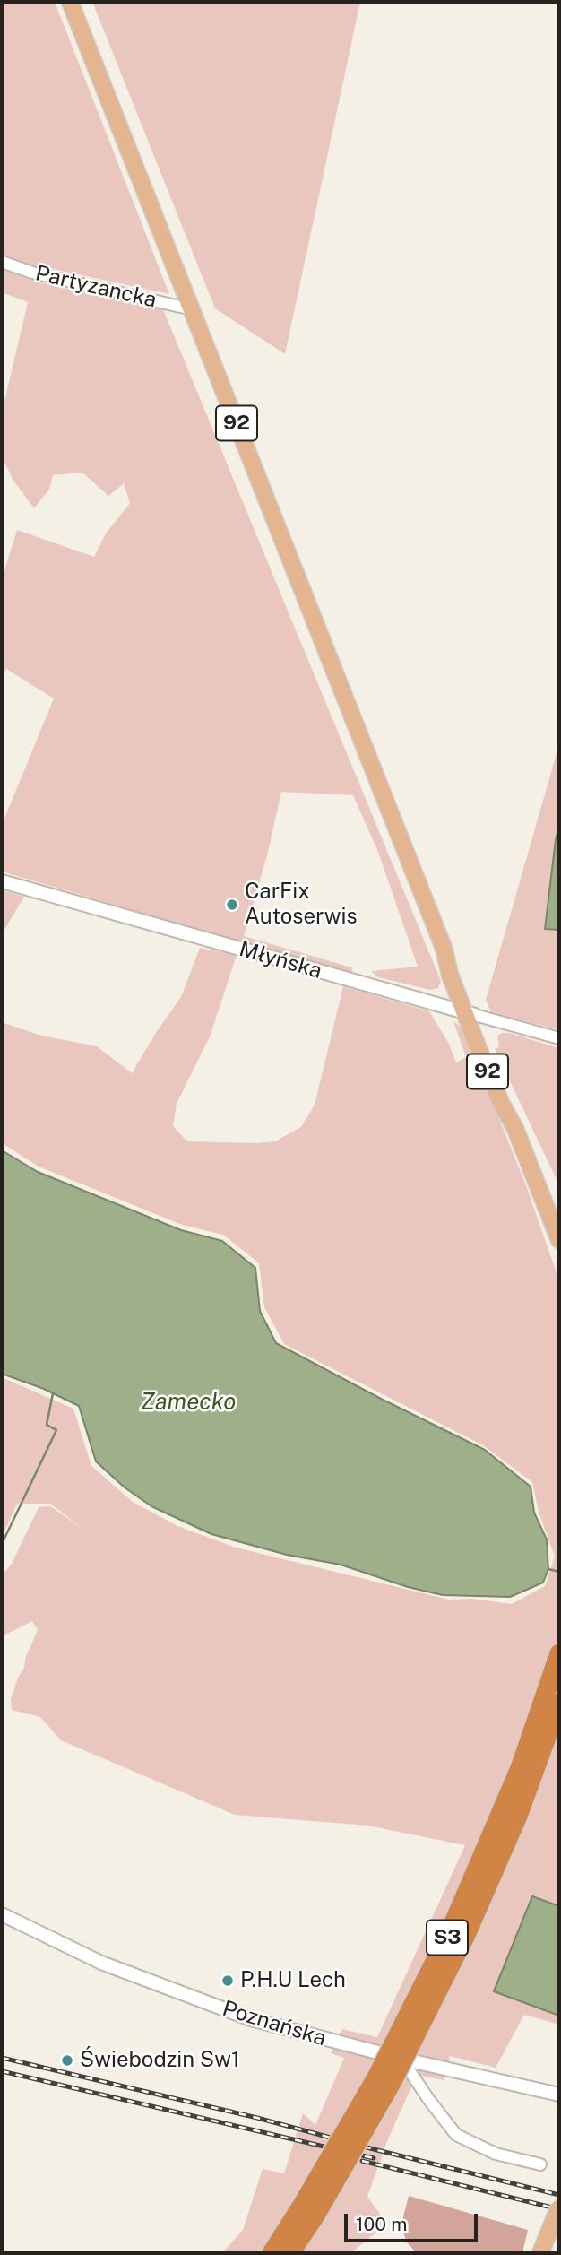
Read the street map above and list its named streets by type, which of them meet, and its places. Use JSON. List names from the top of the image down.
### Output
{
  "streets": {
    "highway": ["S3"],
    "main road": ["92"],
    "street": ["Partyzancka", "Młyńska", "Poznańska"]
  },
  "crossings": [
    ["Partyzancka", "92"],
    ["92", "Młyńska"]
  ],
  "water": ["Zamecko"],
  "places": ["CarFix Autoserwis", "P.H.U Lech", "Świebodzin Sw1"],
  "scale_bar": "100 m"
}
